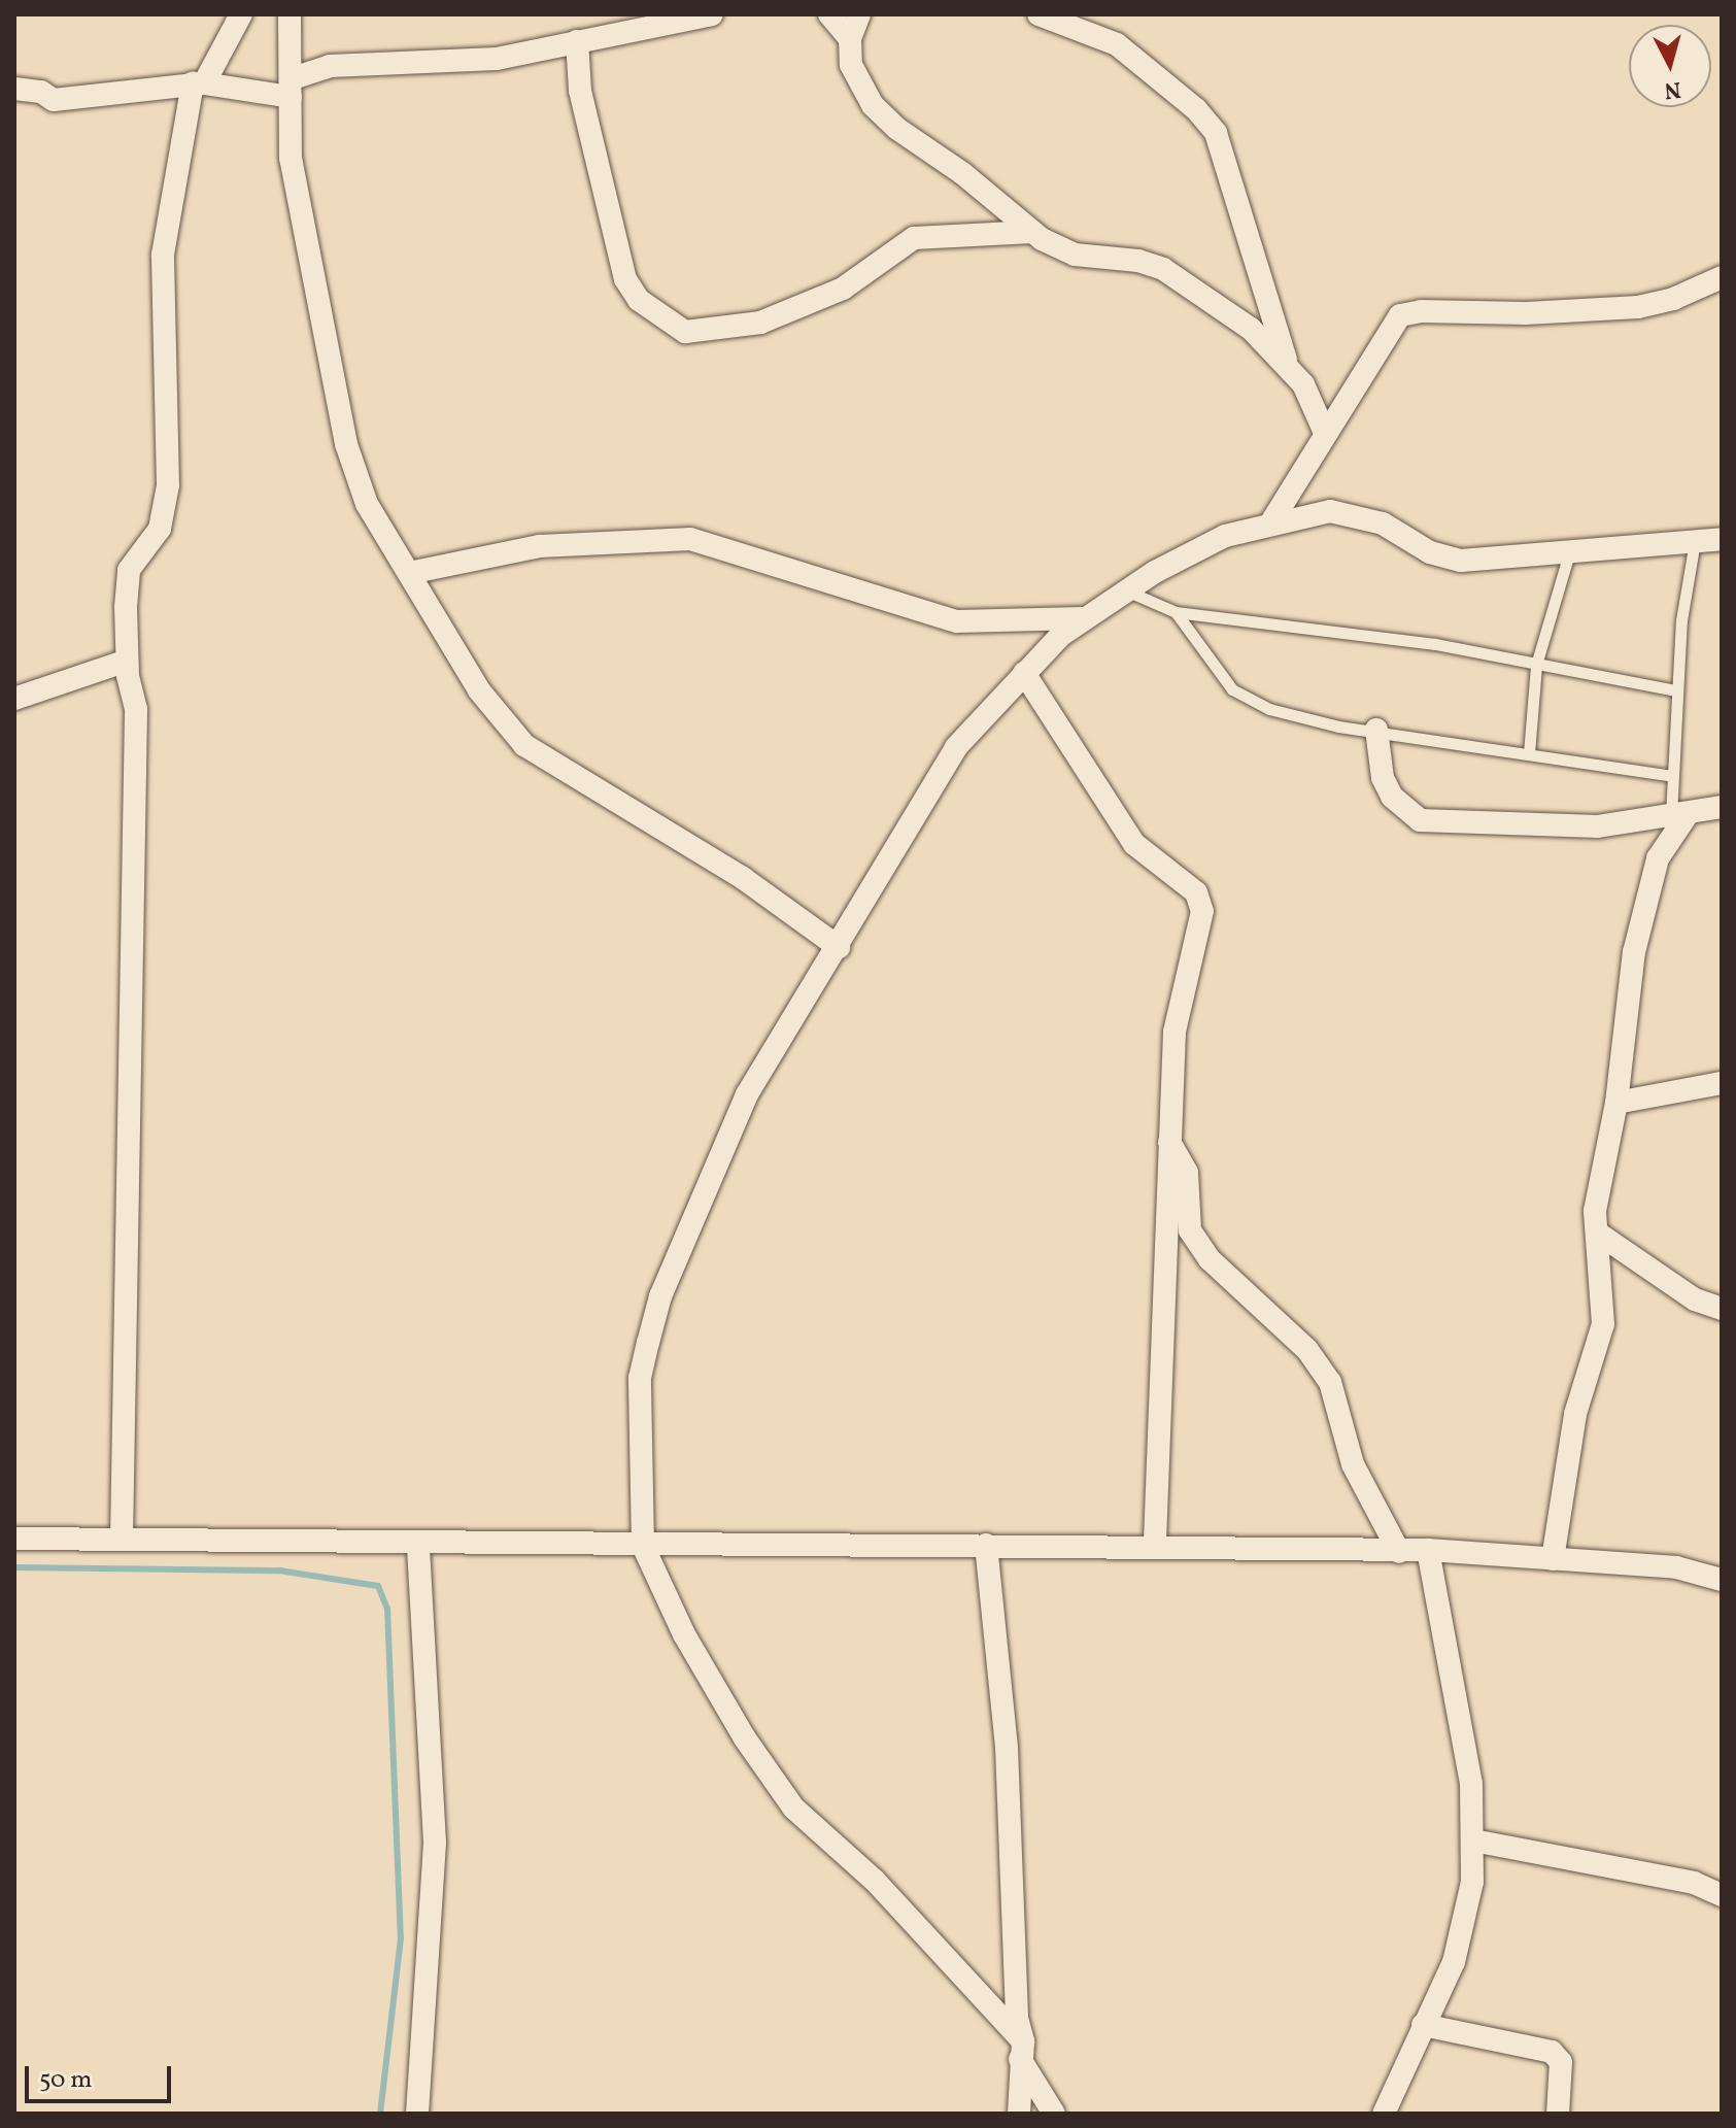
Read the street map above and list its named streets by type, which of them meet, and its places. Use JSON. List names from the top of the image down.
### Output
{
  "scale_bar": "50 m",
  "north": "bottom"
}
